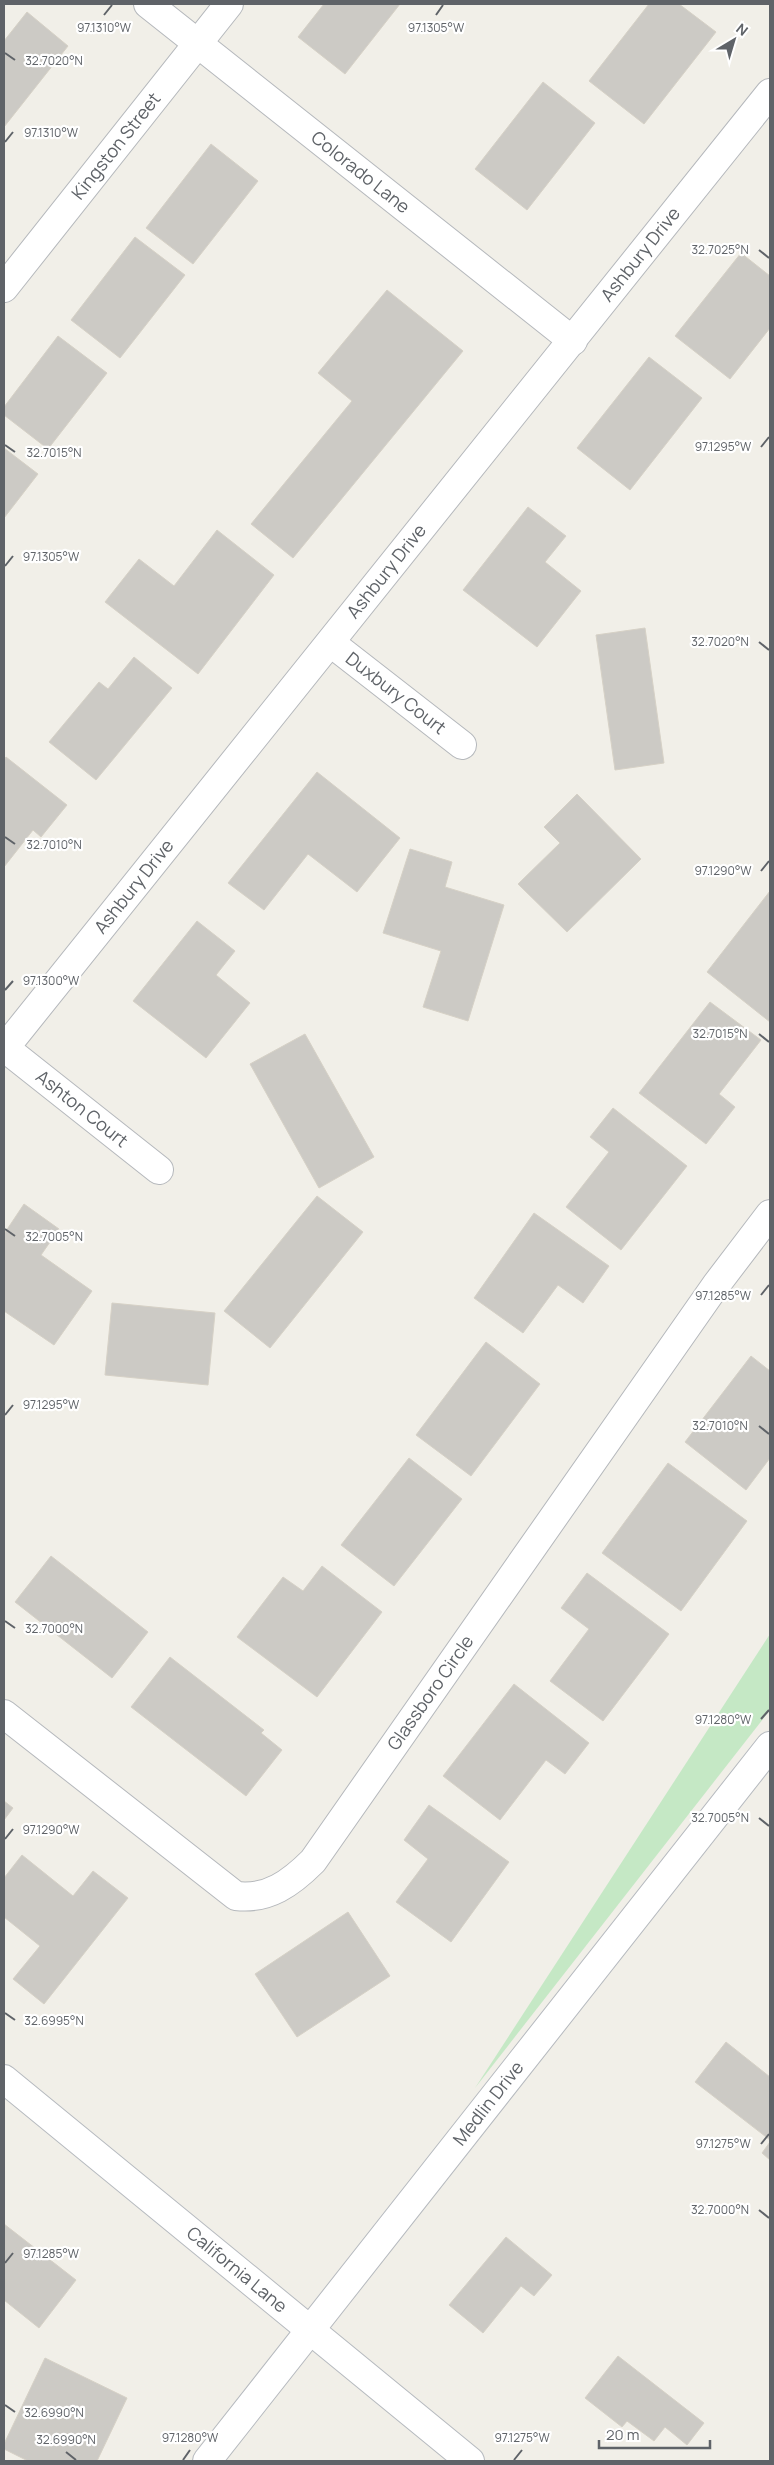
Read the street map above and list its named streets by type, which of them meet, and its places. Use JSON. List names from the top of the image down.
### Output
{
  "streets": {
    "street": [
      "Kingston Street",
      "Colorado Lane",
      "Ashbury Drive",
      "Duxbury Court",
      "Ashton Court",
      "Glassboro Circle",
      "Medlin Drive",
      "California Lane"
    ]
  },
  "crossings": [
    ["Kingston Street", "Colorado Lane"],
    ["Colorado Lane", "Ashbury Drive"],
    ["Ashbury Drive", "Duxbury Court"],
    ["Ashbury Drive", "Ashton Court"],
    ["Medlin Drive", "California Lane"]
  ],
  "scale_bar": "20 m",
  "north": "top right",
  "coordinates": [
    "97.1305°W",
    "97.1310°W",
    "32.7020°N",
    "32.7025°N",
    "97.1295°W",
    "32.7015°N",
    "32.7010°N",
    "97.1290°W",
    "97.1300°W",
    "32.7005°N",
    "97.1285°W",
    "32.7000°N",
    "97.1280°W",
    "32.6995°N",
    "97.1275°W",
    "32.6990°N"
  ]
}
